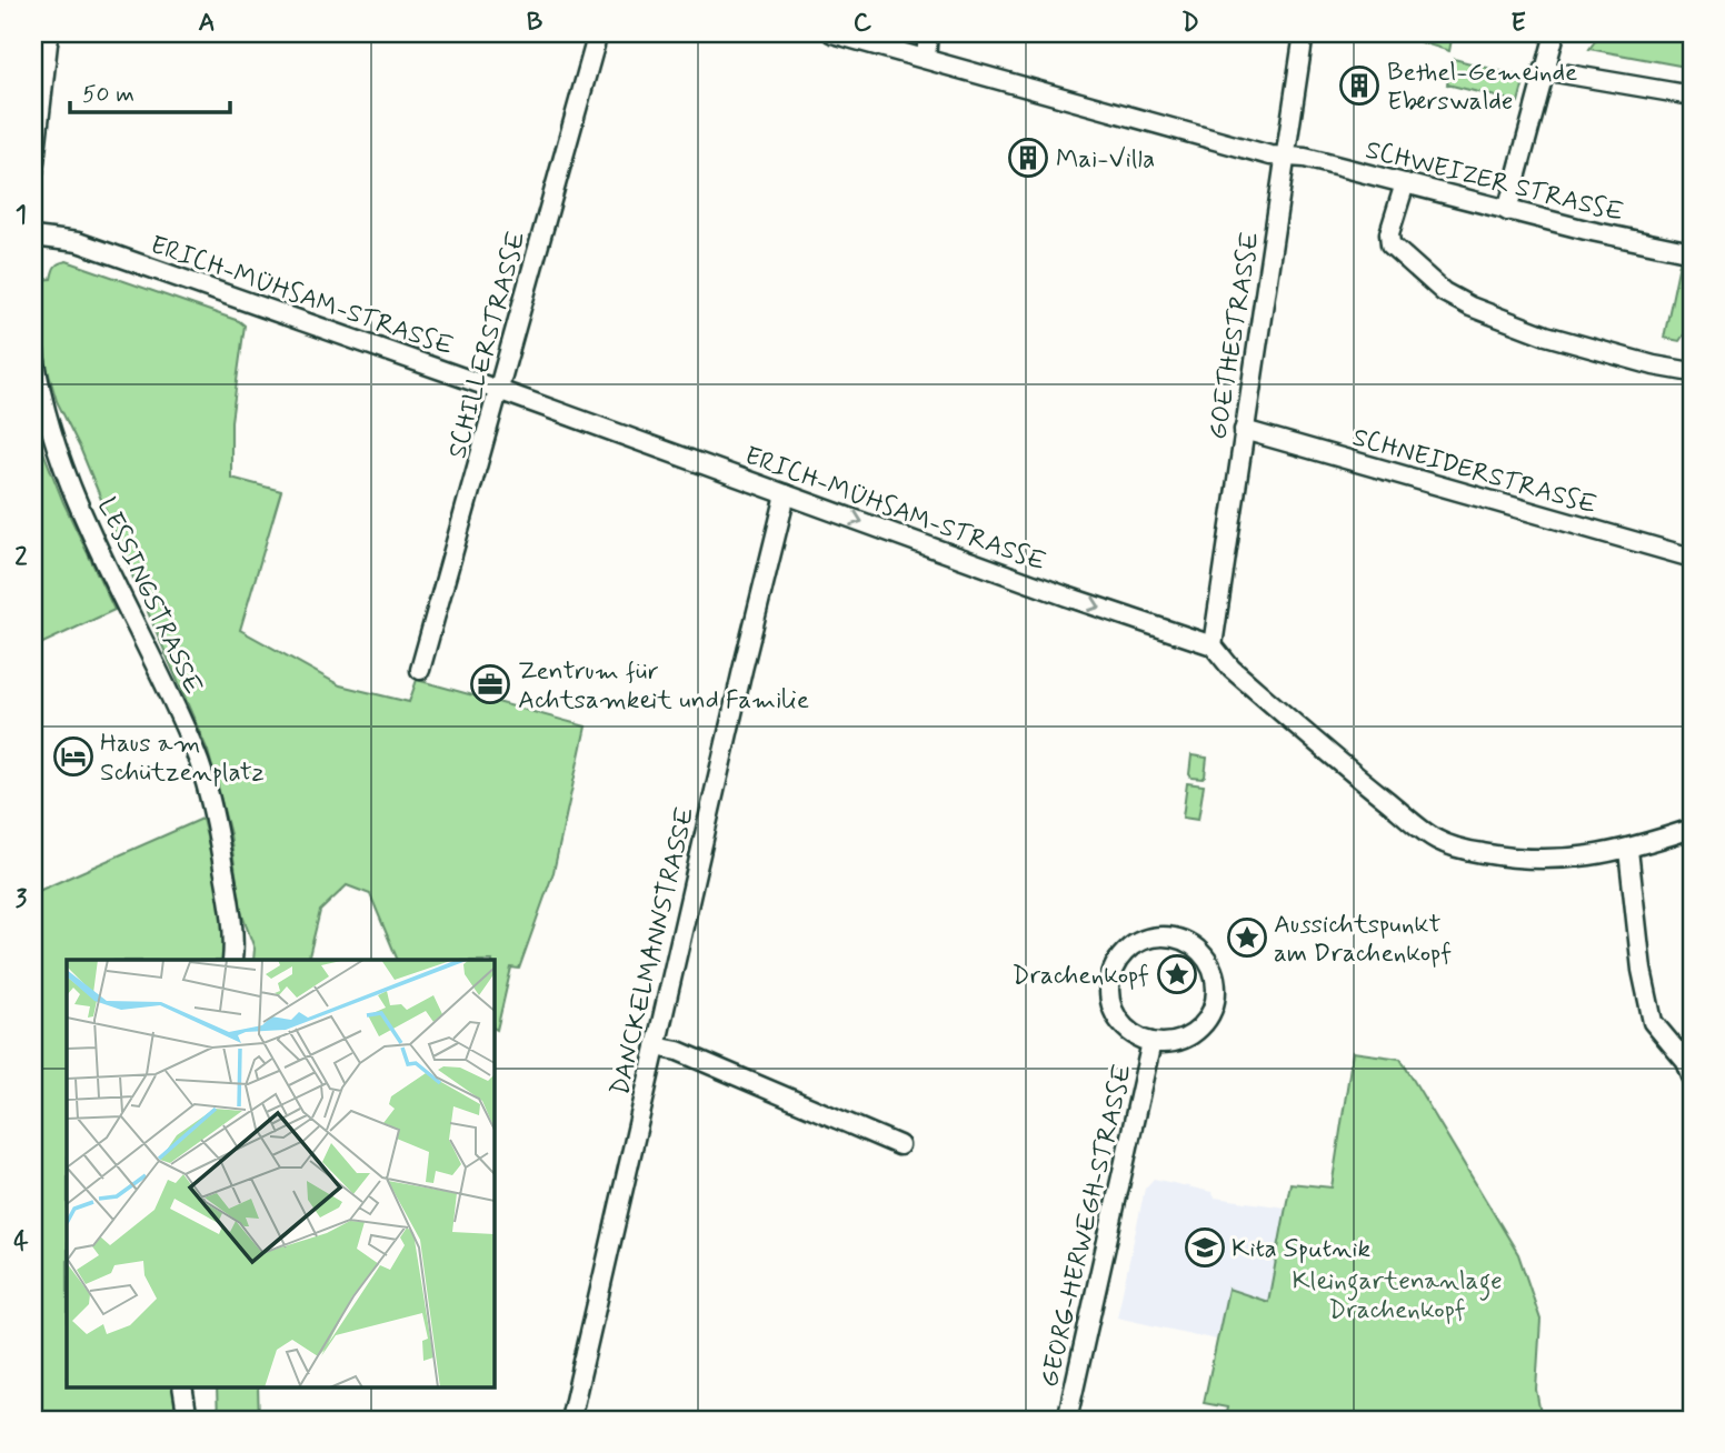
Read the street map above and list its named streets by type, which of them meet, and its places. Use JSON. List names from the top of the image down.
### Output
{
  "streets": {
    "street": [
      "SCHWEIZER STRASSE",
      "ERICH-MÜHSAM-STRASSE",
      "GOETHESTRASSE",
      "SCHILLERSTRASSE",
      "SCHNEIDERSTRASSE",
      "LESSINGSTRASSE",
      "DANCKELMANNSTRASSE",
      "GEORG-HERWEGH-STRASSE"
    ]
  },
  "crossings": [
    ["SCHWEIZER STRASSE", "GOETHESTRASSE"],
    ["ERICH-MÜHSAM-STRASSE", "GOETHESTRASSE"],
    ["ERICH-MÜHSAM-STRASSE", "SCHILLERSTRASSE"],
    ["ERICH-MÜHSAM-STRASSE", "DANCKELMANNSTRASSE"],
    ["GOETHESTRASSE", "SCHNEIDERSTRASSE"]
  ],
  "one_way": ["ERICH-MÜHSAM-STRASSE"],
  "parks": ["Kleingartenanlage Drachenkopf"],
  "places": {
    "building": ["Bethel-Gemeinde Eberswalde", "Mai-Villa"],
    "office": ["Zentrum für Achtsamkeit und Familie"],
    "hotel": ["Haus am Schützenplatz"],
    "place": ["Aussichtspunkt am Drachenkopf", "Drachenkopf"],
    "school or university": ["Kita Sputnik"]
  },
  "scale_bar": "50 m",
  "grid": {
    "columns": [
      "A",
      "B",
      "C",
      "D",
      "E"
    ],
    "rows": [
      "1",
      "2",
      "3",
      "4"
    ]
  }
}
